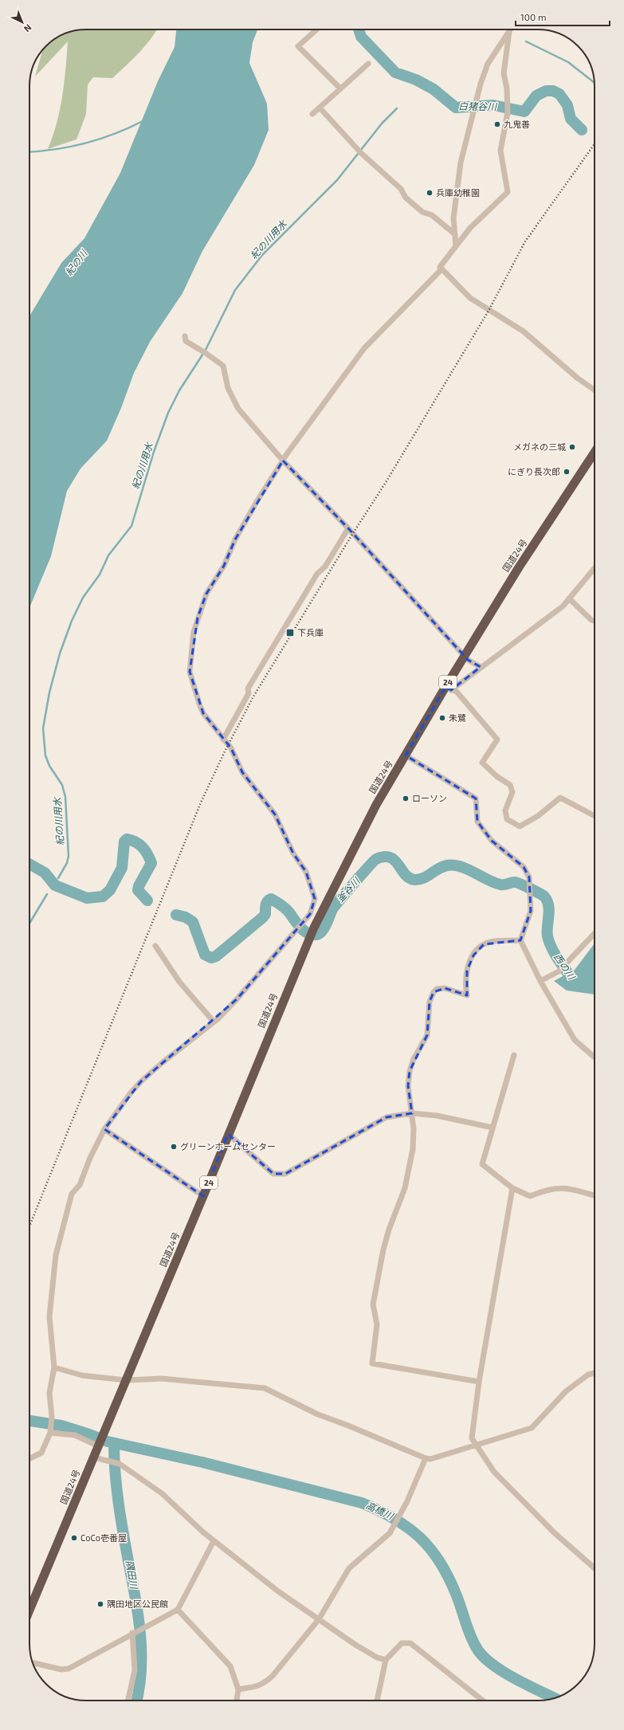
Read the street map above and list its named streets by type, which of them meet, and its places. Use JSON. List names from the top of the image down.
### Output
{
  "streets": {
    "highway": ["国道24号", "24"]
  },
  "water": [
    "白猪谷川",
    "紀の川用水",
    "紀の川",
    "釜谷川",
    "西の川",
    "高橋川",
    "隅田川"
  ],
  "places": {
    "other": [
      "九鬼善",
      "兵庫幼稚園",
      "メガネの三城",
      "にぎり長次郎",
      "朱鷺",
      "ローソン",
      "グリーンホームセンター",
      "CoCo壱番屋",
      "隅田地区公民館"
    ],
    "transit": ["下兵庫"]
  },
  "scale_bar": "100 m",
  "north": "bottom right"
}
